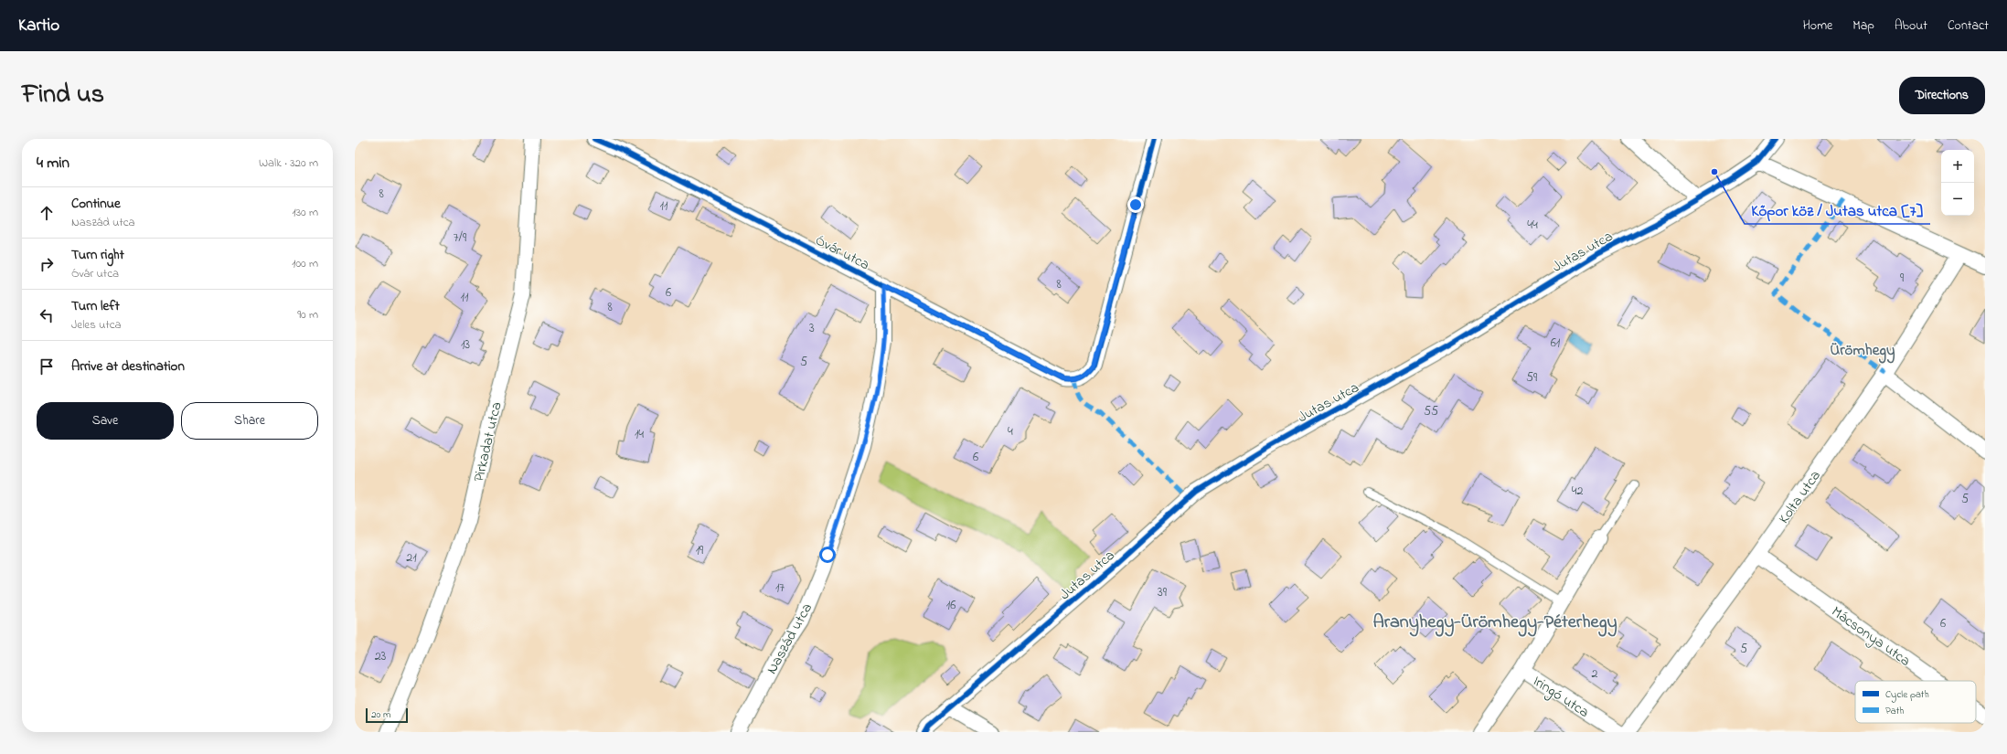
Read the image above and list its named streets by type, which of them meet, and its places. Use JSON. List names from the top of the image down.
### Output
{
  "streets": {
    "street": [
      "Jutas utca",
      "Óvár utca",
      "Pirkadat utca",
      "Kolta utca",
      "Mácsonya utca",
      "Naszád utca",
      "Iringó utca"
    ]
  },
  "crossings": [
    ["Óvár utca", "Naszád utca"],
    ["Kolta utca", "Mácsonya utca"]
  ],
  "districts": ["Ürömhegy", "Aranyhegy-Ürömhegy-Péterhegy"],
  "places": ["Kőpor köz / Jutas utca [7]"],
  "house_numbers": [
    "8",
    "11",
    "44",
    "7/9",
    "9",
    "8",
    "6",
    "11",
    "8",
    "3",
    "61",
    "13",
    "5",
    "59",
    "55",
    "4",
    "14",
    "6",
    "42",
    "5",
    "19",
    "21",
    "17",
    "39",
    "16",
    "6",
    "5",
    "23",
    "2"
  ],
  "legend": ["Cycle path", "Path"],
  "scale_bar": "20 m",
  "page": {
    "header": "Kartio",
    "nav": [
      "Home",
      "Map",
      "About",
      "Contact"
    ],
    "title": "Find us",
    "buttons": [
      "Directions",
      ["Save", "Share"]
    ],
    "heading": ["4 min", "Walk · 320 m"],
    "map_buttons": ["+", "−"],
    "list": [
      ["Continue", "Naszád utca", "130 m"],
      ["Turn right", "Óvár utca", "100 m"],
      ["Turn left", "Jeles utca", "90 m"],
      "Arrive at destination"
    ],
    "scale": "20 m"
  }
}
